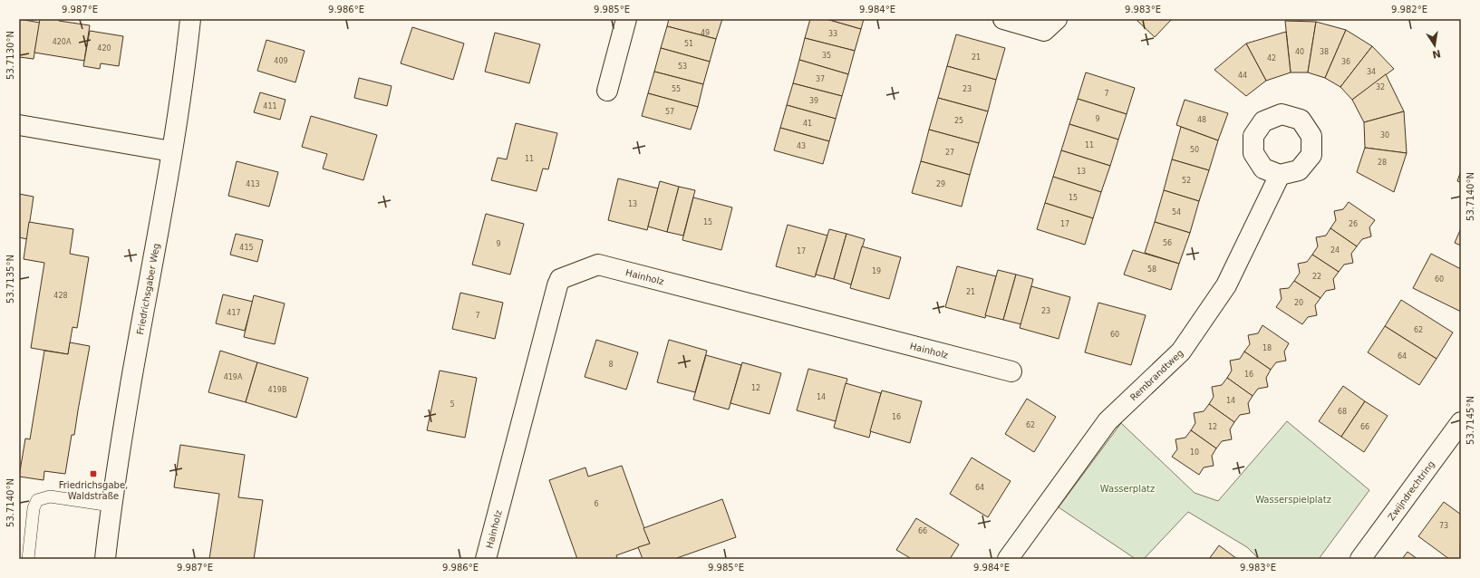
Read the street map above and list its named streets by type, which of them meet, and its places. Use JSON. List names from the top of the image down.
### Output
{
  "streets": {
    "street": [
      "Hainholz",
      "Friedrichsgaber Weg",
      "Rembrandtweg",
      "Zwijndrechtring"
    ]
  },
  "parks": ["Wasserplatz", "Wasserspielplatz"],
  "places": {
    "transit": ["Friedrichsgabe, Waldstraße"]
  },
  "house_numbers": [
    "49",
    "33",
    "420A",
    "51",
    "420",
    "40",
    "38",
    "35",
    "21",
    "42",
    "409",
    "36",
    "53",
    "34",
    "44",
    "37",
    "32",
    "55",
    "23",
    "7",
    "39",
    "411",
    "57",
    "9",
    "48",
    "25",
    "41",
    "30",
    "11",
    "43",
    "50",
    "27",
    "11",
    "28",
    "13",
    "52",
    "413",
    "29",
    "15",
    "13",
    "54",
    "15",
    "17",
    "26",
    "56",
    "9",
    "415",
    "24",
    "17",
    "58",
    "19",
    "22",
    "60",
    "21",
    "428",
    "20",
    "23",
    "417",
    "7",
    "62",
    "60",
    "18",
    "64",
    "8",
    "16",
    "419A",
    "12",
    "419B",
    "14",
    "14",
    "5",
    "68",
    "16",
    "62",
    "12",
    "66",
    "10",
    "64",
    "6",
    "73",
    "66"
  ],
  "north": "bottom",
  "coordinates": [
    "9.987°E",
    "9.986°E",
    "9.985°E",
    "9.984°E",
    "9.983°E",
    "9.982°E",
    "53.7130°N",
    "53.7140°N",
    "53.7135°N",
    "53.7145°N"
  ]
}
